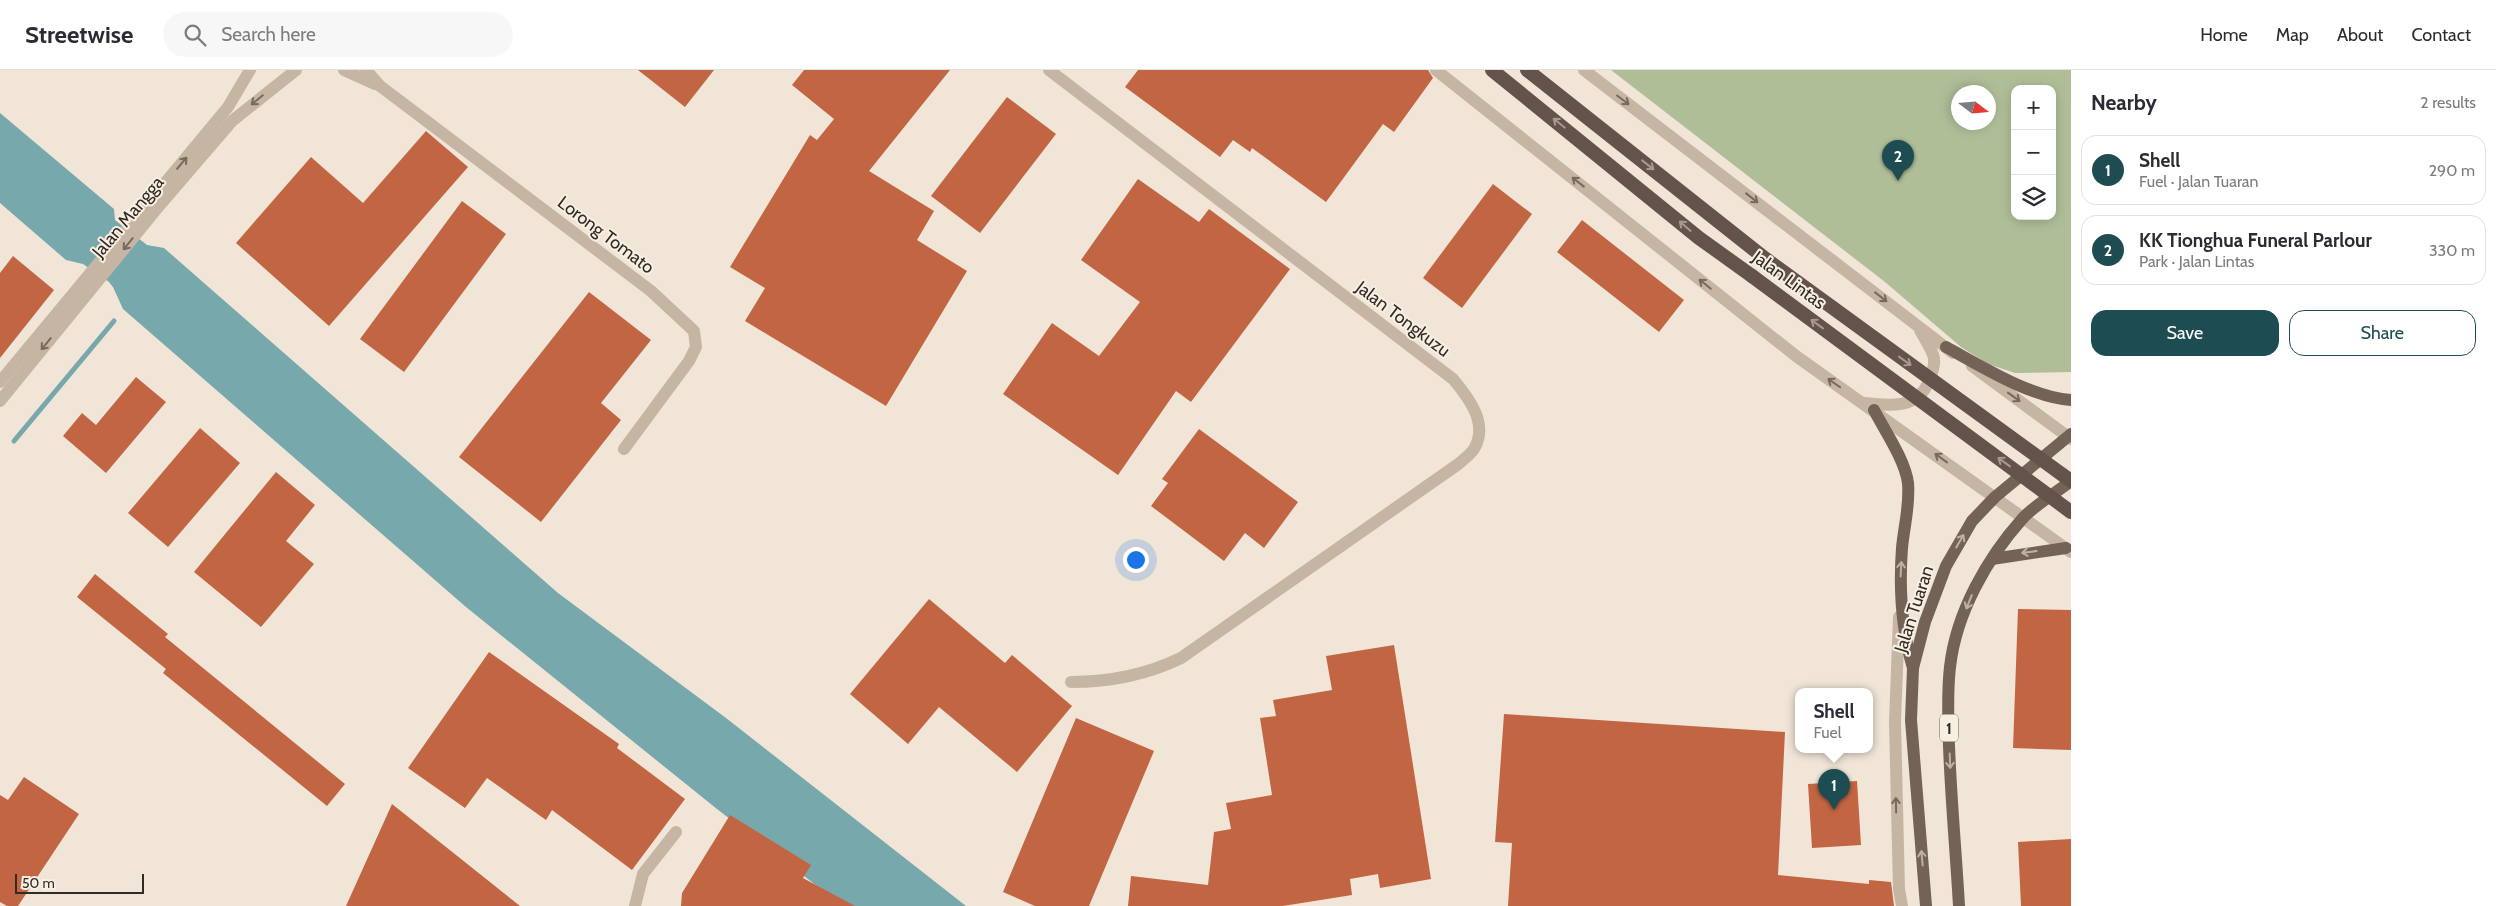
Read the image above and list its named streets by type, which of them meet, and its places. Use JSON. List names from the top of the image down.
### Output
{
  "streets": {
    "highway": ["Jalan Lintas"],
    "main road": ["Jalan Tuaran", "1"],
    "street": ["Jalan Mangga", "Lorong Tomato", "Jalan Tongkuzu"]
  },
  "crossings": [
    ["Jalan Lintas", "1"]
  ],
  "scale_bar": "50 m",
  "north": "right",
  "page": {
    "header": "Streetwise",
    "search": "Search here",
    "nav": [
      "Home",
      "Map",
      "About",
      "Contact"
    ],
    "heading": ["Nearby", "2 results"],
    "map_buttons": ["+", "−"],
    "list": [
      {
        "mark": "1",
        "name": "Shell",
        "note": "Fuel · Jalan Tuaran",
        "value": "290 m"
      },
      {
        "mark": "2",
        "name": "KK Tionghua Funeral Parlour",
        "note": "Park · Jalan Lintas",
        "value": "330 m"
      }
    ],
    "pins": ["2", "1"],
    "buttons": ["Save", "Share"],
    "popup": ["Shell", "Fuel"],
    "scale": "50 m"
  }
}
